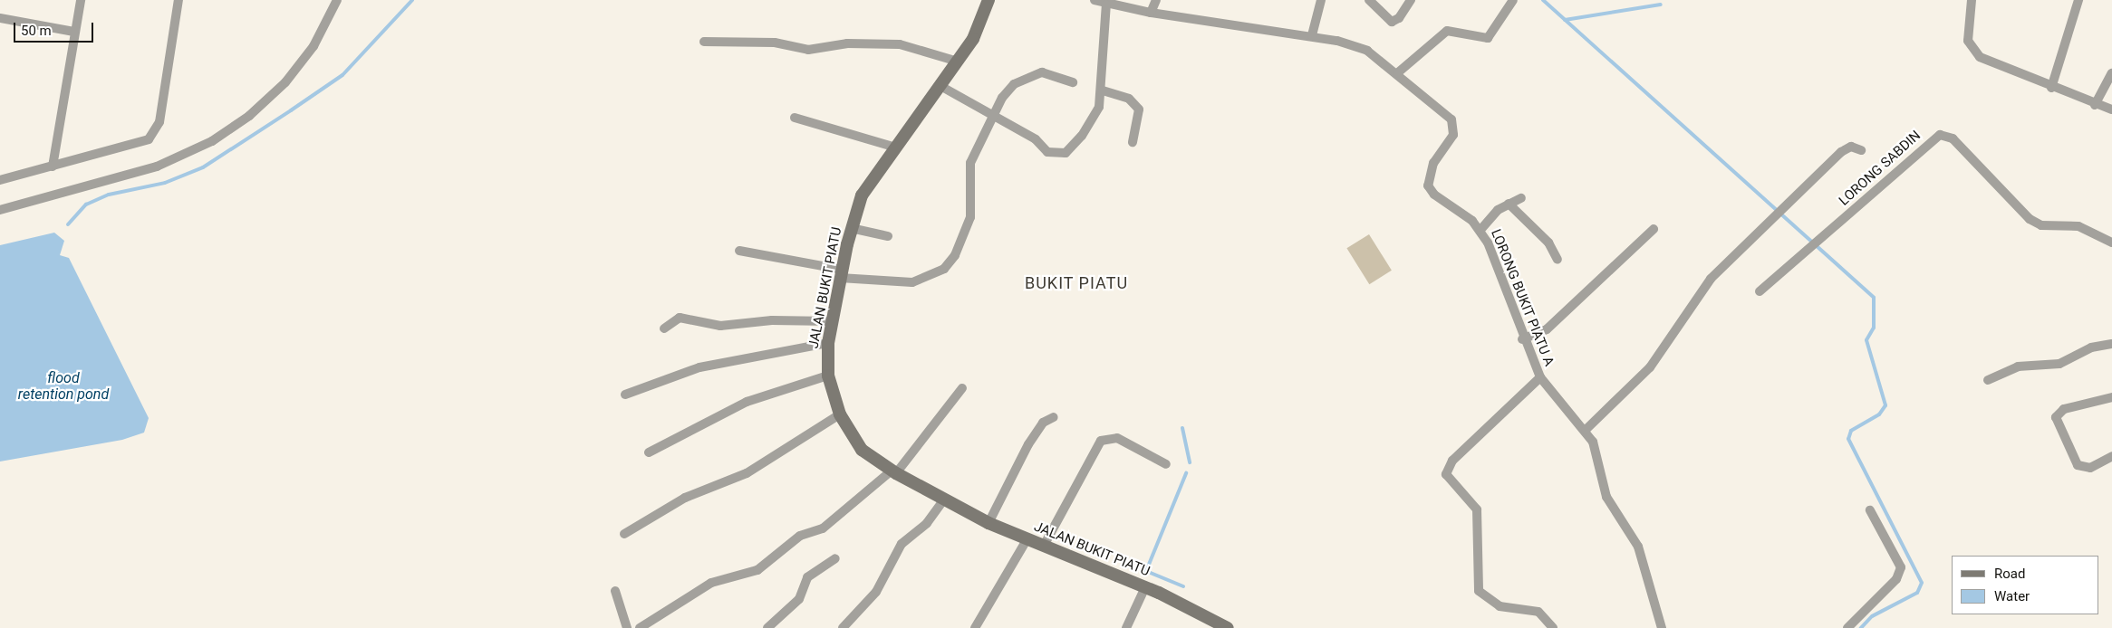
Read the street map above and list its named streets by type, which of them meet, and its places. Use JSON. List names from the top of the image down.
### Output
{
  "streets": {
    "main road": ["JALAN BUKIT PIATU"],
    "street": ["LORONG SABDIN", "LORONG BUKIT PIATU A"]
  },
  "districts": ["BUKIT PIATU"],
  "water": ["flood retention pond"],
  "legend": ["Road", "Water"],
  "scale_bar": "50 m"
}
